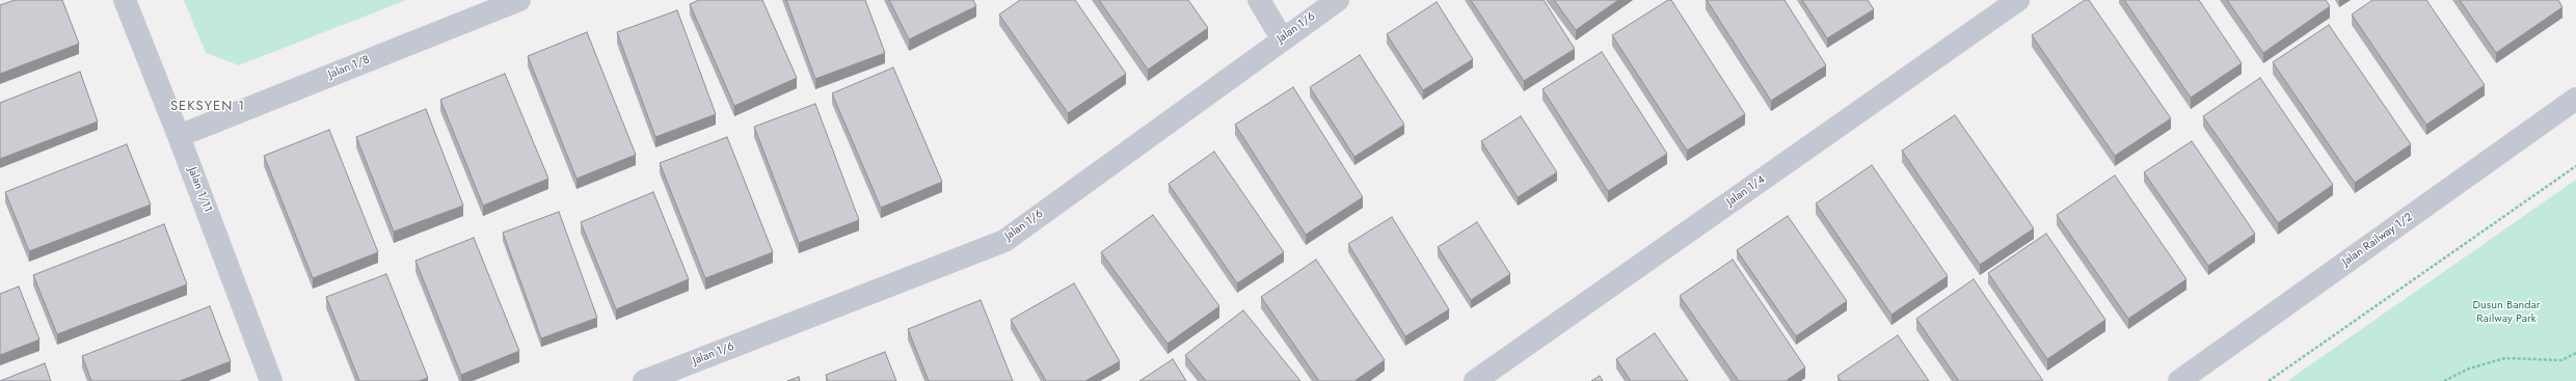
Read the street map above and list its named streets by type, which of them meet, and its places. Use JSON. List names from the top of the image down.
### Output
{
  "streets": {
    "street": [
      "Jalan 1/6",
      "Jalan 1/8",
      "Jalan 1/11",
      "Jalan 1/4",
      "Jalan Railway 1/2"
    ]
  },
  "crossings": [
    ["Jalan 1/8", "Jalan 1/11"]
  ],
  "districts": ["SEKSYEN 1"],
  "parks": ["Dusun Bandar Railway Park"]
}
